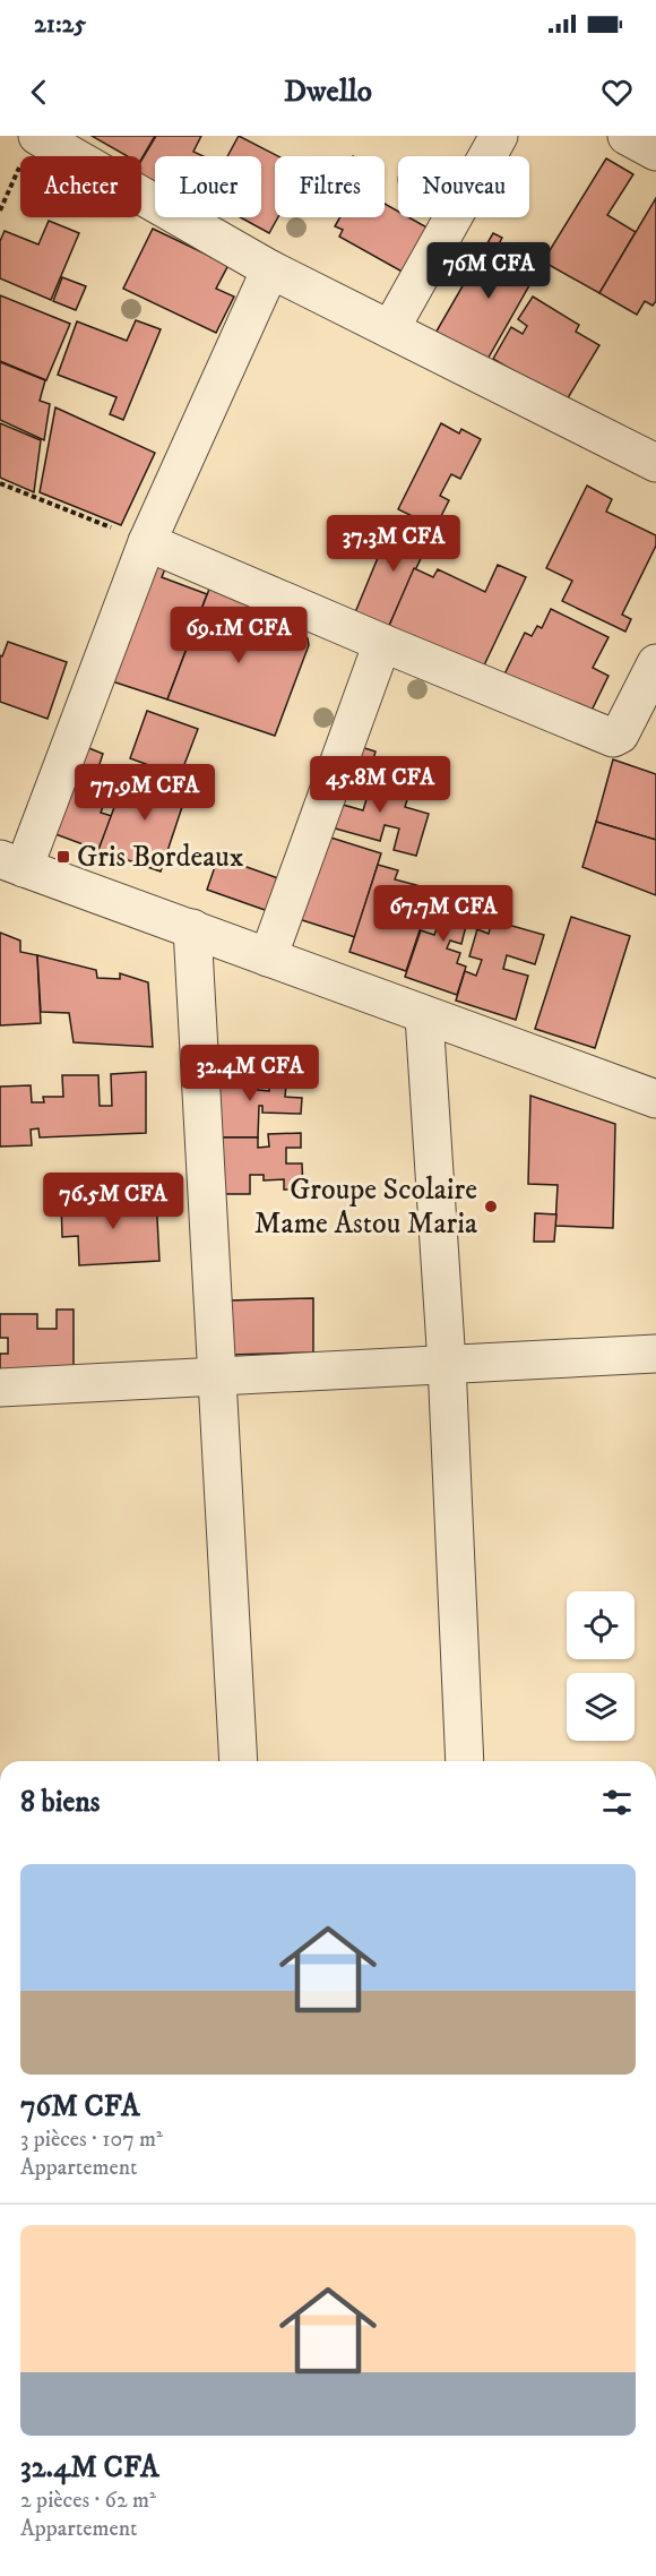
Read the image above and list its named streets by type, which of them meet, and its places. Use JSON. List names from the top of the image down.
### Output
{
  "places": {
    "transit": ["Gris Bordeaux"],
    "other": ["Groupe Scolaire Mame Astou Maria"]
  },
  "page": {
    "status": "21:25",
    "header": "Dwello",
    "chip": [
      "Acheter",
      "Louer",
      "Filtres",
      "Nouveau"
    ],
    "price": [
      "76M CFA",
      "37.3M CFA",
      "69.1M CFA",
      "45.8M CFA",
      "77.9M CFA",
      "67.7M CFA",
      "32.4M CFA",
      "76.5M CFA"
    ],
    "heading": "8 biens",
    "list": [
      {
        "name": "76M CFA",
        "note": "3 pièces · 107 m² · Appartement"
      },
      {
        "name": "32.4M CFA",
        "note": "2 pièces · 62 m² · Appartement"
      }
    ]
  }
}
